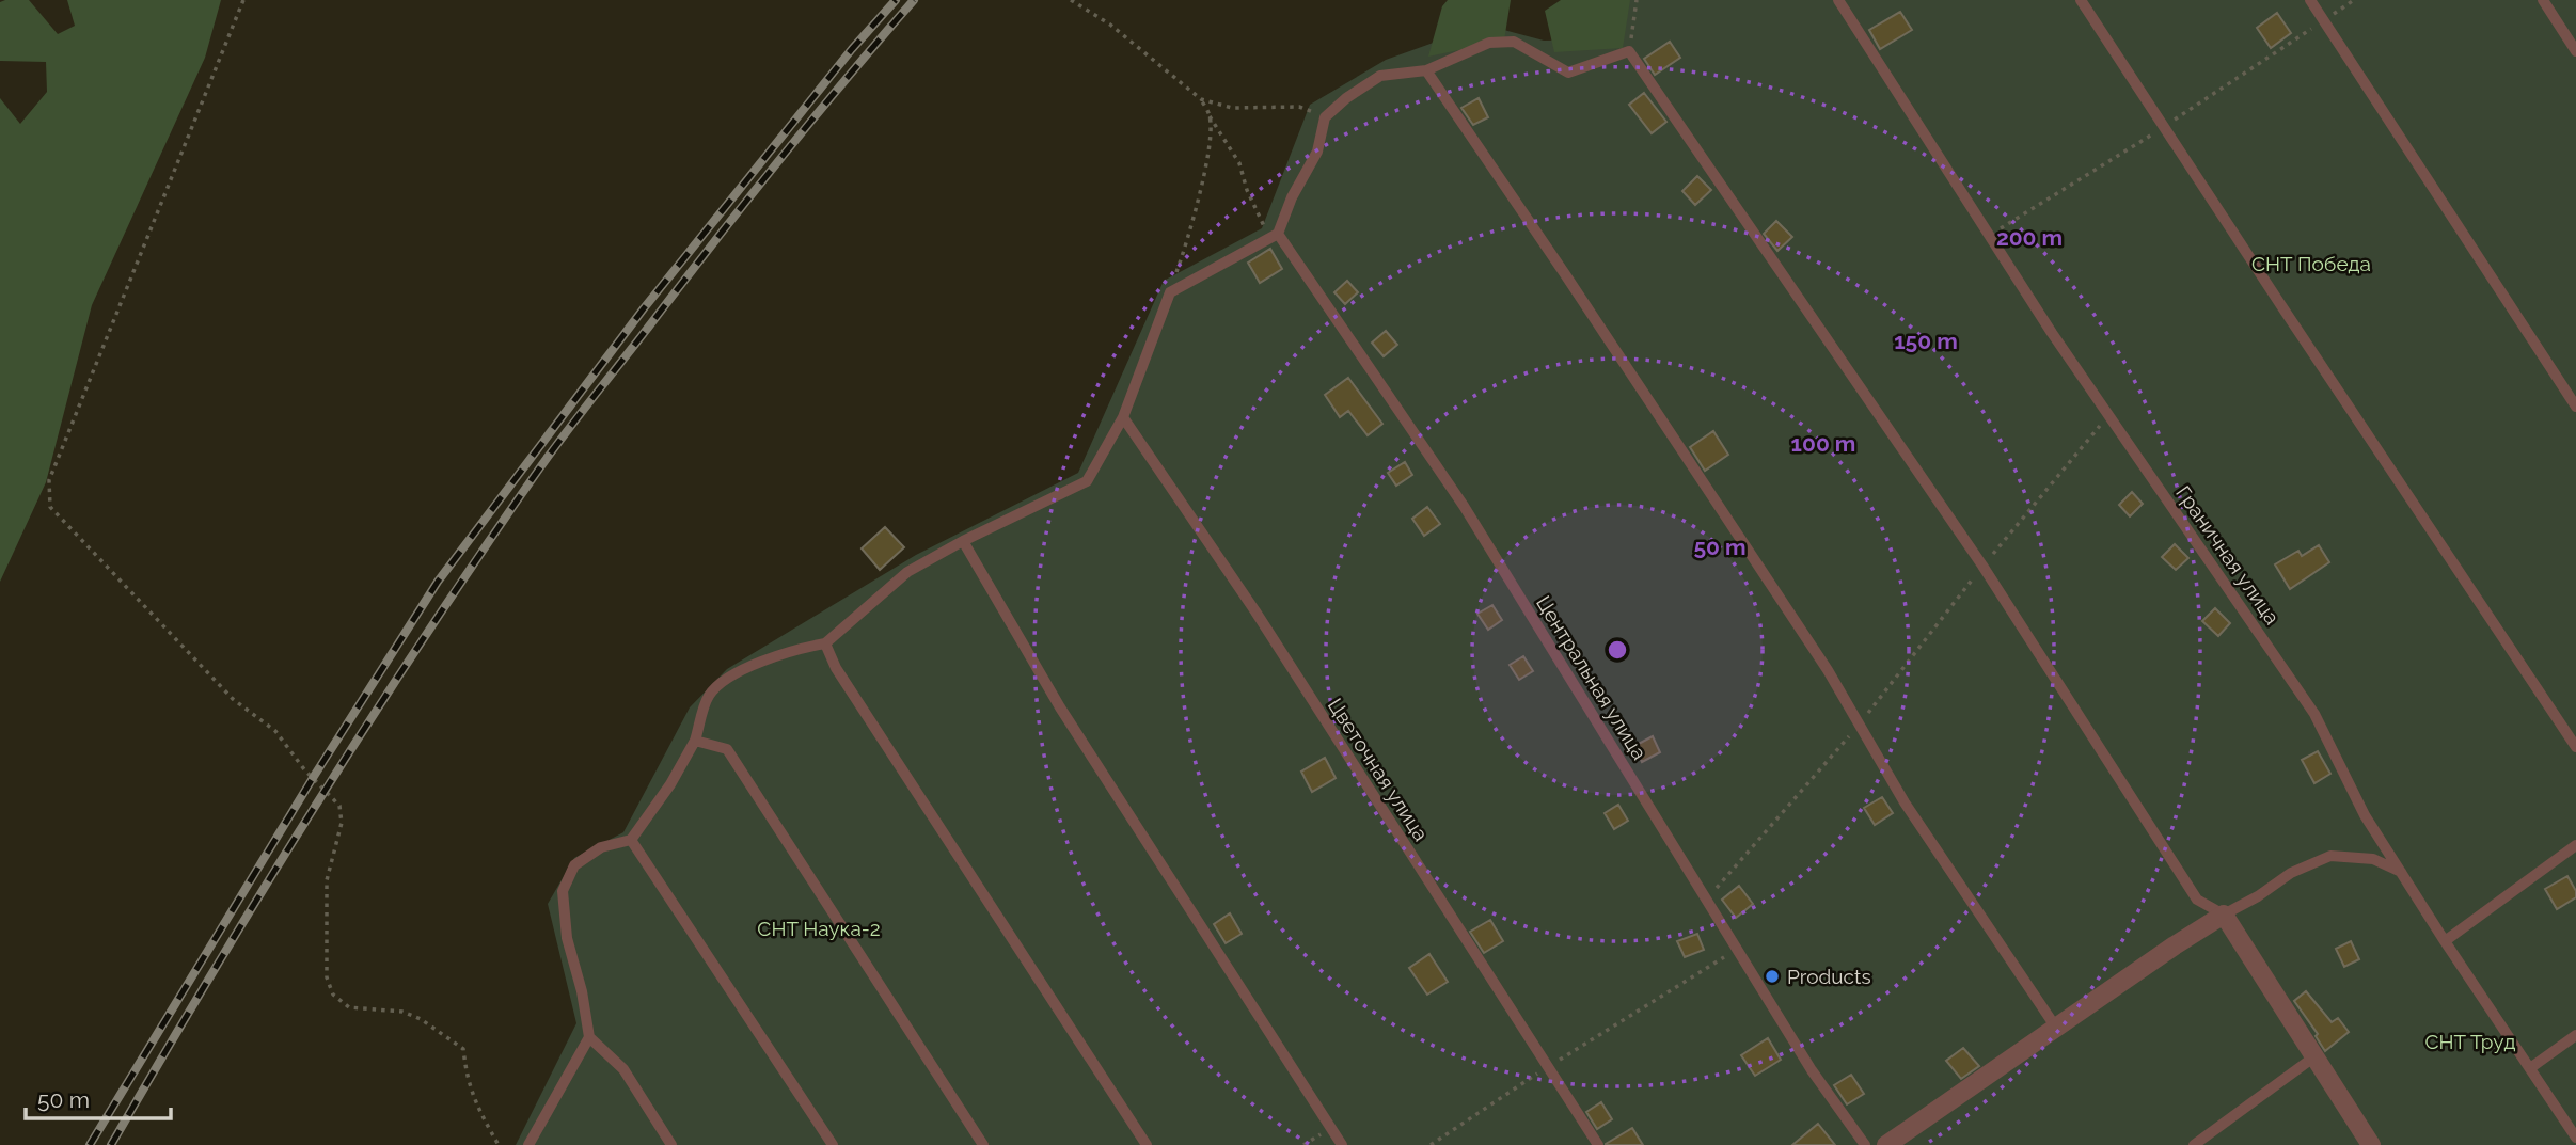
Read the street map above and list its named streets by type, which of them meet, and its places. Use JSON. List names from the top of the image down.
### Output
{
  "streets": {
    "lane": ["Граничная улица", "Центральная улица", "Цветочная улица"]
  },
  "parks": ["СНТ Победа", "СНТ Наука-2", "СНТ Труд"],
  "places": ["Products"],
  "scale_bar": "50 m",
  "rings": [
    "200 m",
    "150 m",
    "100 m",
    "50 m"
  ]
}
